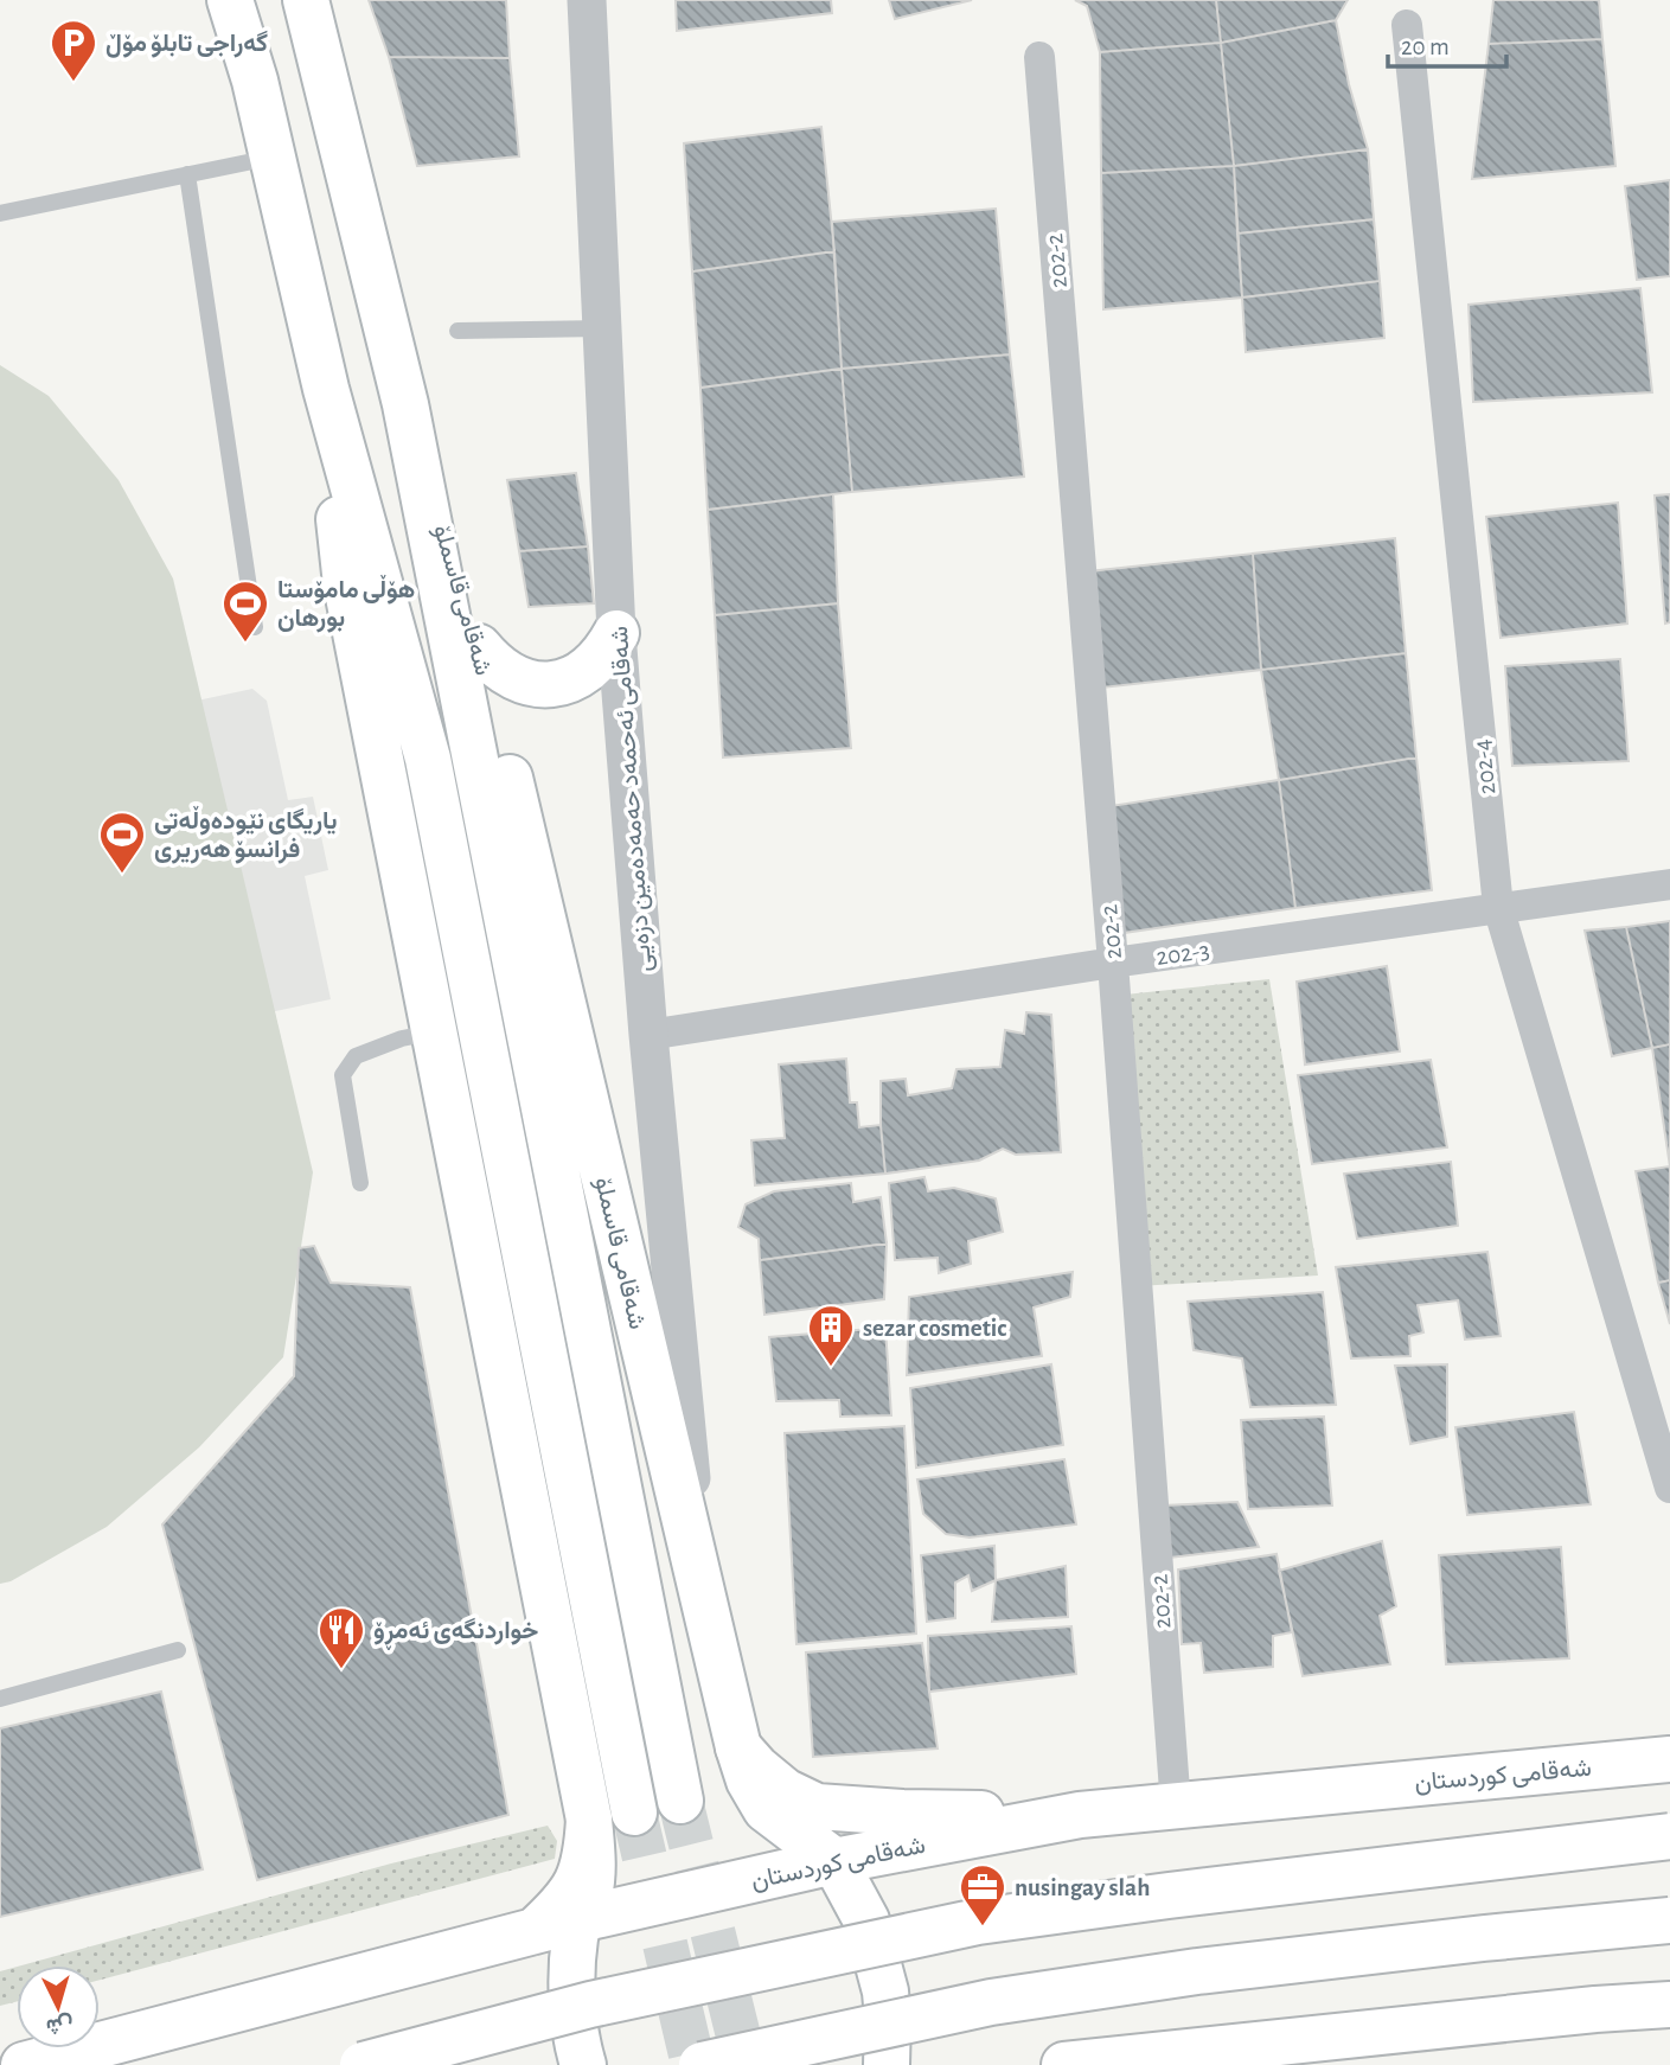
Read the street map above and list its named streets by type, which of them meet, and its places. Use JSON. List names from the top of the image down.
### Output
{
  "streets": {
    "main road": ["شەقامی قاسملۆ", "شەقامی کوردستان"],
    "street": [
      "202-2",
      "202-4",
      "شەقامی ئەحمەد حەمەدەمین دزەیی",
      "202-3"
    ]
  },
  "crossings": [
    ["202-2", "202-3"],
    ["202-2", "شەقامی کوردستان"],
    ["شەقامی قاسملۆ", "شەقامی ئەحمەد حەمەدەمین دزەیی"],
    ["شەقامی قاسملۆ", "شەقامی کوردستان"],
    ["202-4", "202-3"],
    ["شەقامی ئەحمەد حەمەدەمین دزەیی", "202-3"]
  ],
  "places": {
    "parking": ["گەراجی تابلۆ مۆڵ"],
    "sports": ["هۆڵی مامۆستا بورهان", "یاریگای نێودەوڵەتی فرانسۆ هەریری"],
    "building": ["sezar cosmetic"],
    "restaurant": ["خواردنگەی ئەمڕۆ"],
    "office": ["nusingay slah"]
  },
  "scale_bar": "20 m",
  "north": "bottom"
}
